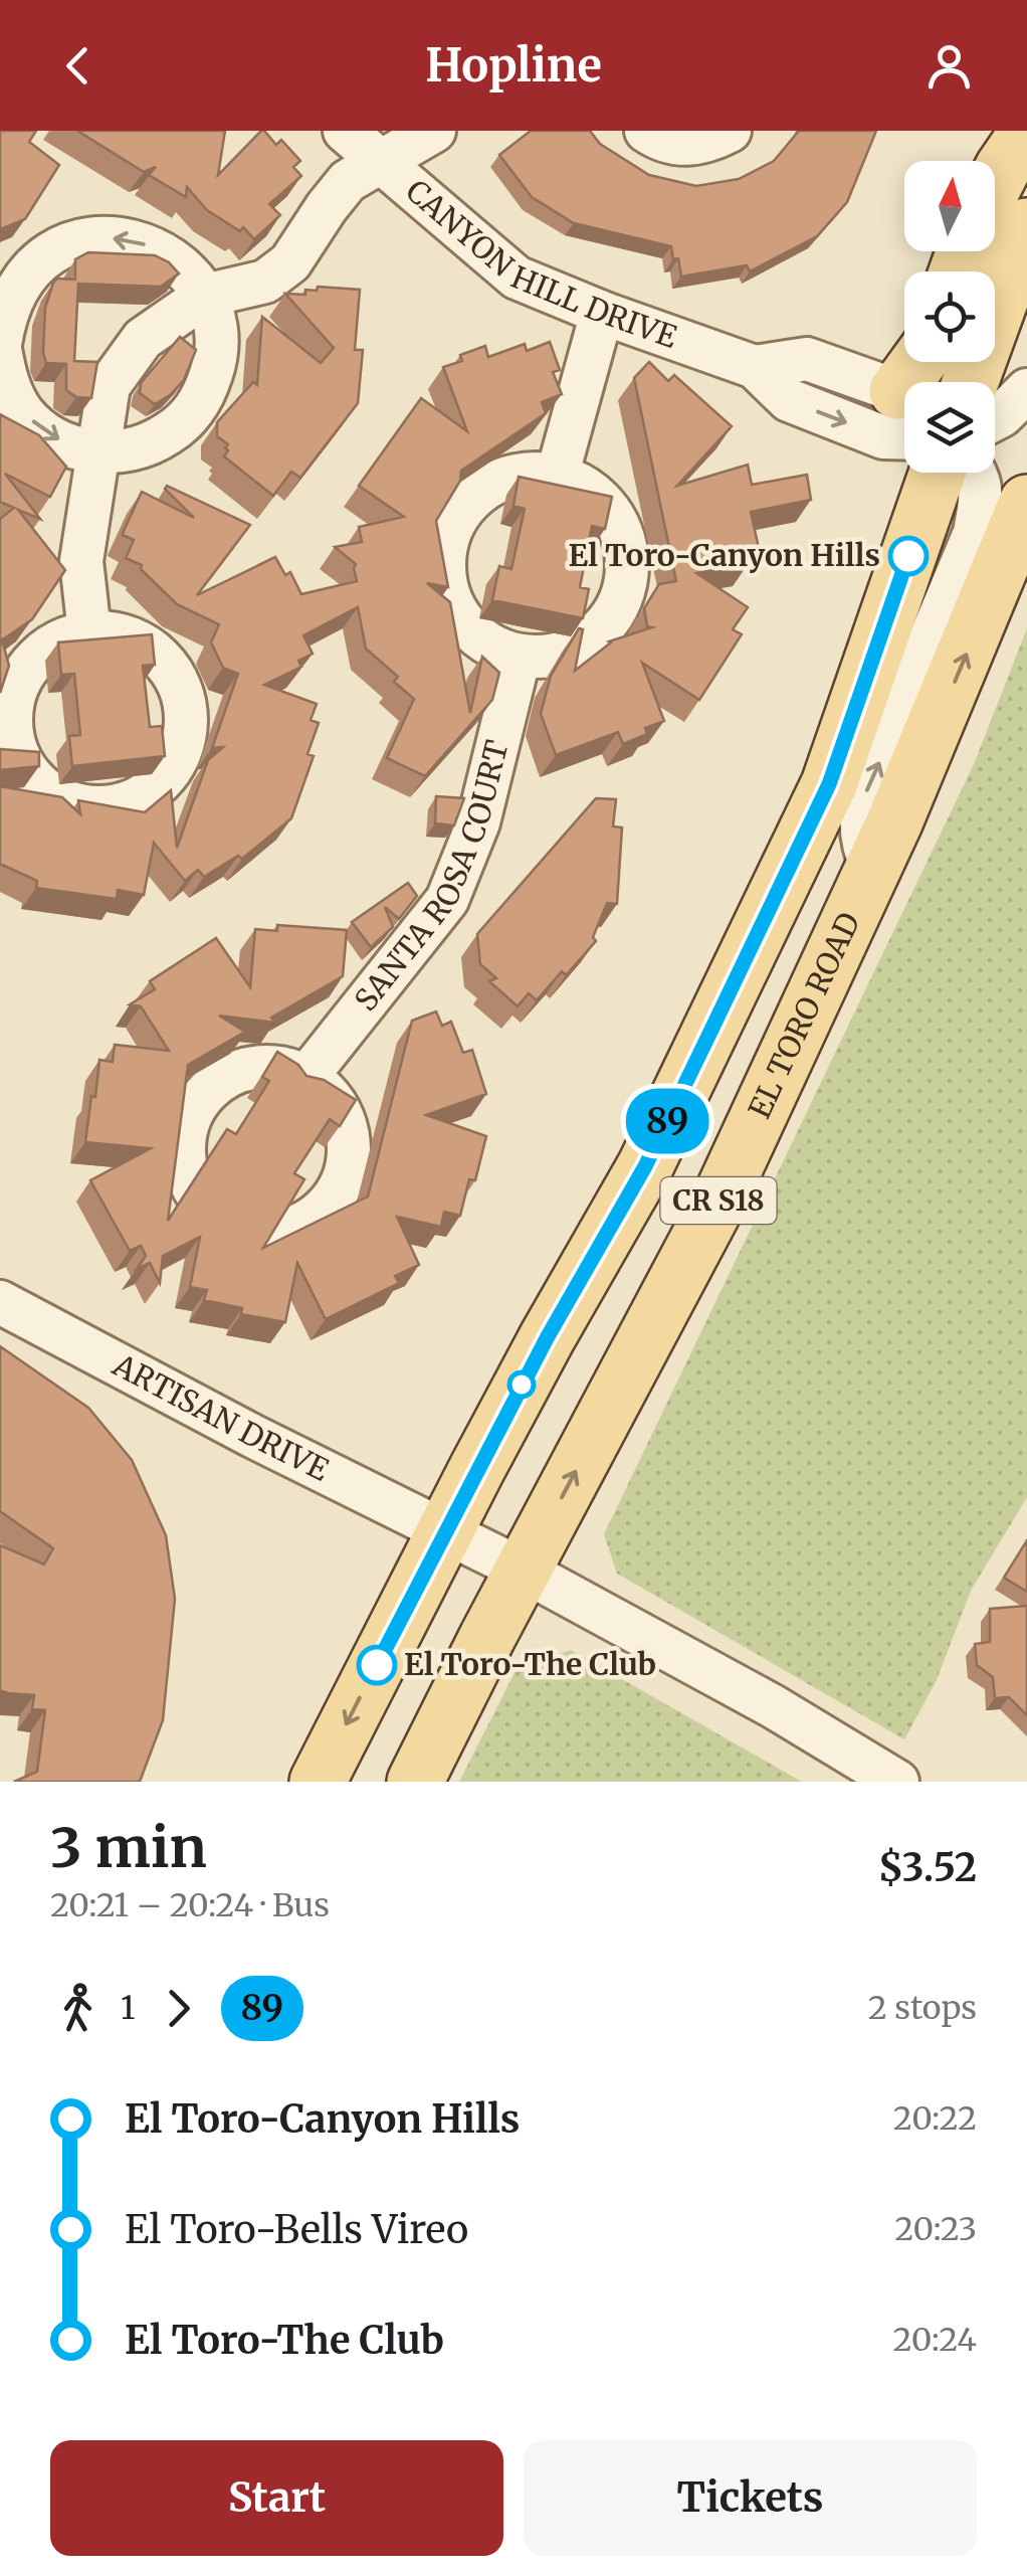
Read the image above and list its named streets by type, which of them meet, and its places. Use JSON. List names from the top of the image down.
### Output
{
  "streets": {
    "main road": ["EL TORO ROAD", "CR S18"],
    "street": ["CANYON HILL DRIVE", "SANTA ROSA COURT", "ARTISAN DRIVE"]
  },
  "crossings": [
    ["EL TORO ROAD", "ARTISAN DRIVE"],
    ["CR S18", "ARTISAN DRIVE"]
  ],
  "places": ["El Toro-Canyon Hills", "El Toro-The Club"],
  "lines": ["bus line 89"],
  "north": "top",
  "page": {
    "header": "Hopline",
    "on_map": "89",
    "heading": ["3 min", "20:21 – 20:24 · Bus", "$3.52"],
    "legs": ["1", "89", "2 stops"],
    "list": [
      {
        "name": "El Toro-Canyon Hills",
        "value": "20:22"
      },
      {
        "name": "El Toro-Bells Vireo",
        "value": "20:23"
      },
      {
        "name": "El Toro-The Club",
        "value": "20:24"
      }
    ],
    "buttons": ["Start", "Tickets"]
  }
}
